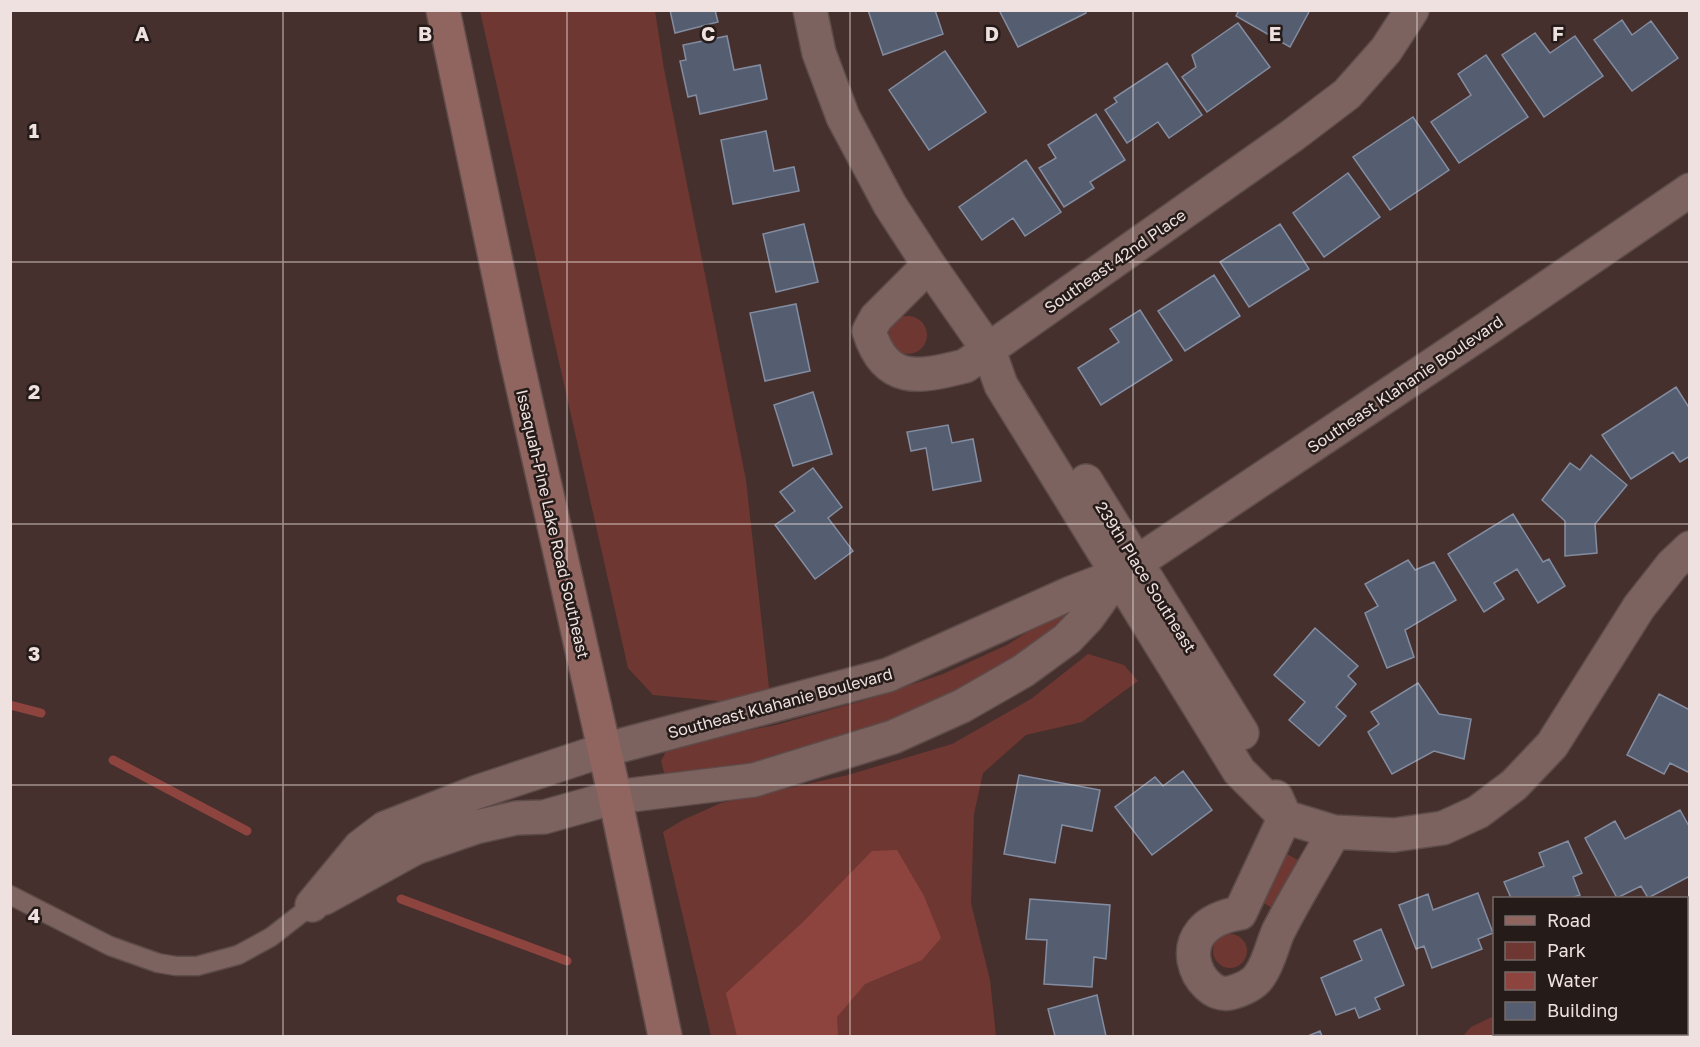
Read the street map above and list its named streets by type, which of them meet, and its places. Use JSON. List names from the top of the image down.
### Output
{
  "streets": {
    "main road": ["Issaquah-Pine Lake Road Southeast"],
    "street": ["Southeast 42nd Place", "Southeast Klahanie Boulevard", "239th Place Southeast"]
  },
  "crossings": [
    ["Southeast 42nd Place", "239th Place Southeast"],
    ["Southeast Klahanie Boulevard", "Issaquah-Pine Lake Road Southeast"],
    ["Southeast Klahanie Boulevard", "239th Place Southeast"]
  ],
  "legend": [
    "Road",
    "Park",
    "Water",
    "Building"
  ],
  "grid": {
    "columns": [
      "A",
      "B",
      "C",
      "D",
      "E",
      "F"
    ],
    "rows": [
      "1",
      "2",
      "3",
      "4"
    ]
  }
}
